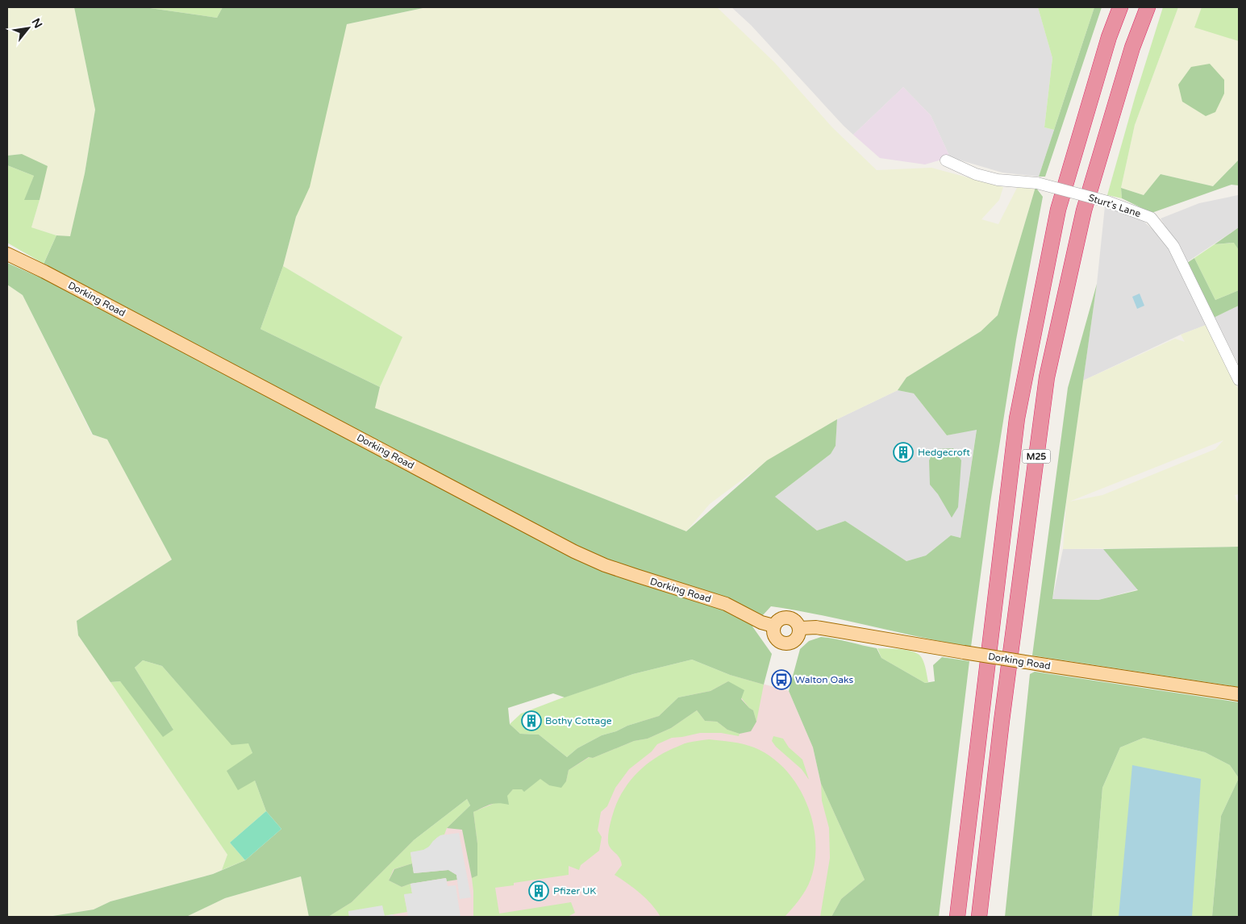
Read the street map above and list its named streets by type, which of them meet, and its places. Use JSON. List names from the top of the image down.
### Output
{
  "streets": {
    "highway": ["M25"],
    "main road": ["Dorking Road"],
    "street": ["Sturt's Lane"]
  },
  "places": {
    "building": ["Hedgecroft", "Bothy Cottage", "Pfizer UK"],
    "bus stop": ["Walton Oaks"]
  },
  "north": "top right"
}
